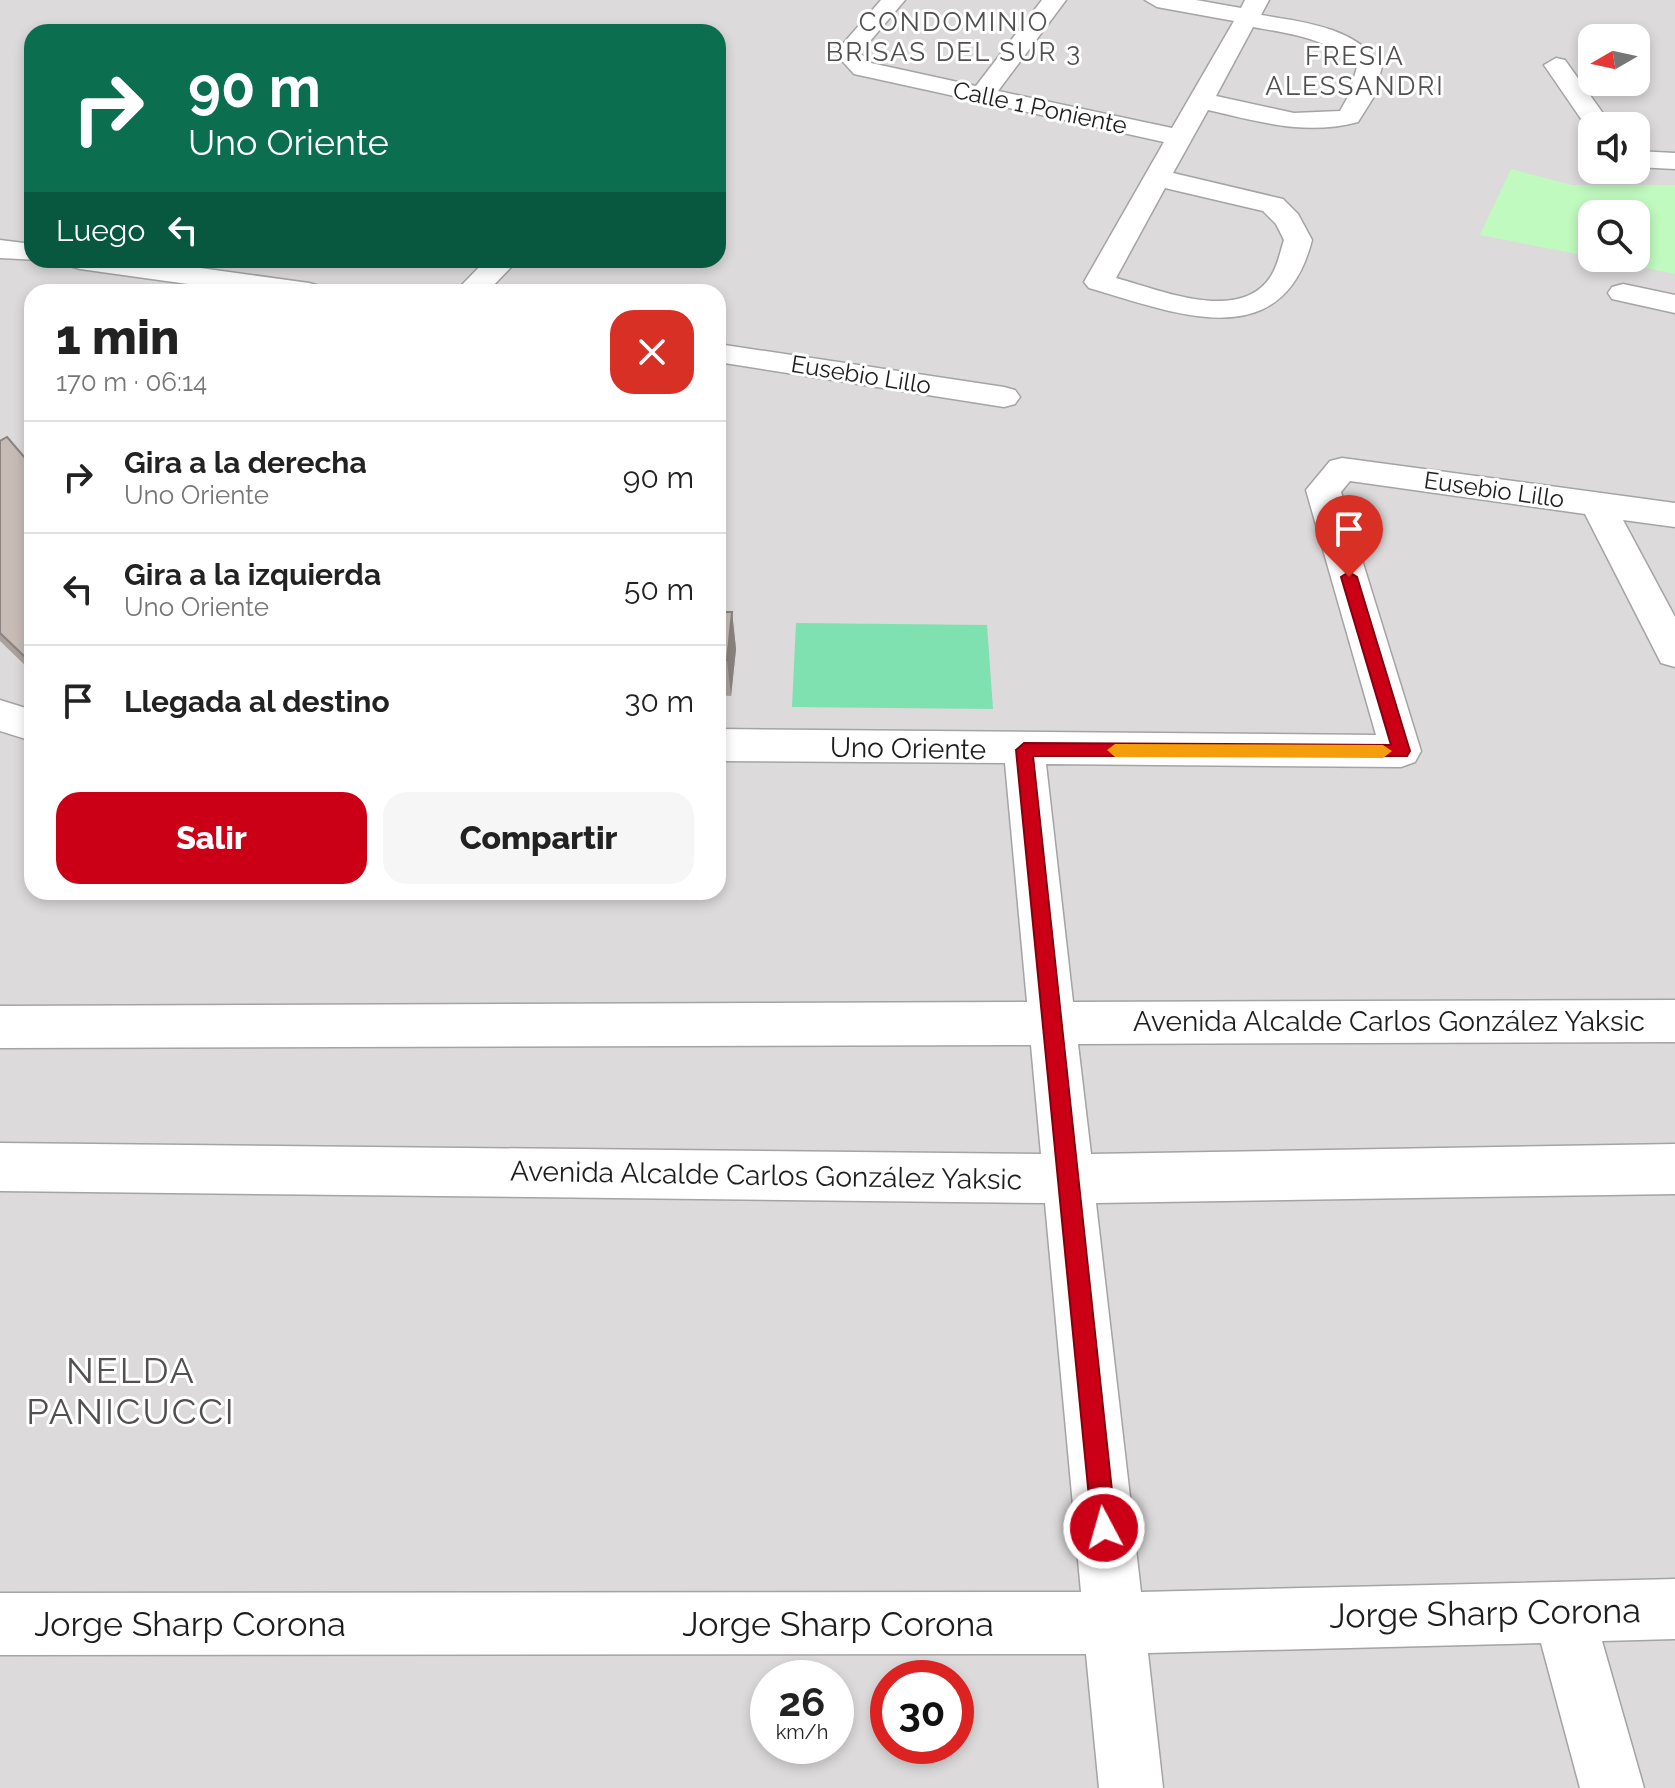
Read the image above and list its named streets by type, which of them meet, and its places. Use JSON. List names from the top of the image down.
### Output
{
  "streets": {
    "street": [
      "Calle 1 Poniente",
      "Eusebio Lillo",
      "Uno Oriente",
      "Avenida Alcalde Carlos González Yaksic",
      "Jorge Sharp Corona"
    ]
  },
  "crossings": [
    ["Eusebio Lillo", "Uno Oriente"]
  ],
  "districts": ["CONDOMINIO BRISAS DEL SUR 3", "FRESIA ALESSANDRI", "NELDA PANICUCCI"],
  "north": "left",
  "page": {
    "turn": ["90 m", "Uno Oriente"],
    "then": "Luego",
    "heading": ["1 min", "170 m · 06:14"],
    "list": [
      {
        "name": "Gira a la derecha",
        "note": "Uno Oriente",
        "value": "90 m"
      },
      {
        "name": "Gira a la izquierda",
        "note": "Uno Oriente",
        "value": "50 m"
      },
      {
        "name": "Llegada al destino",
        "value": "30 m"
      }
    ],
    "buttons": ["Salir", "Compartir"],
    "speed": "26 km/h",
    "limit": "30"
  }
}
